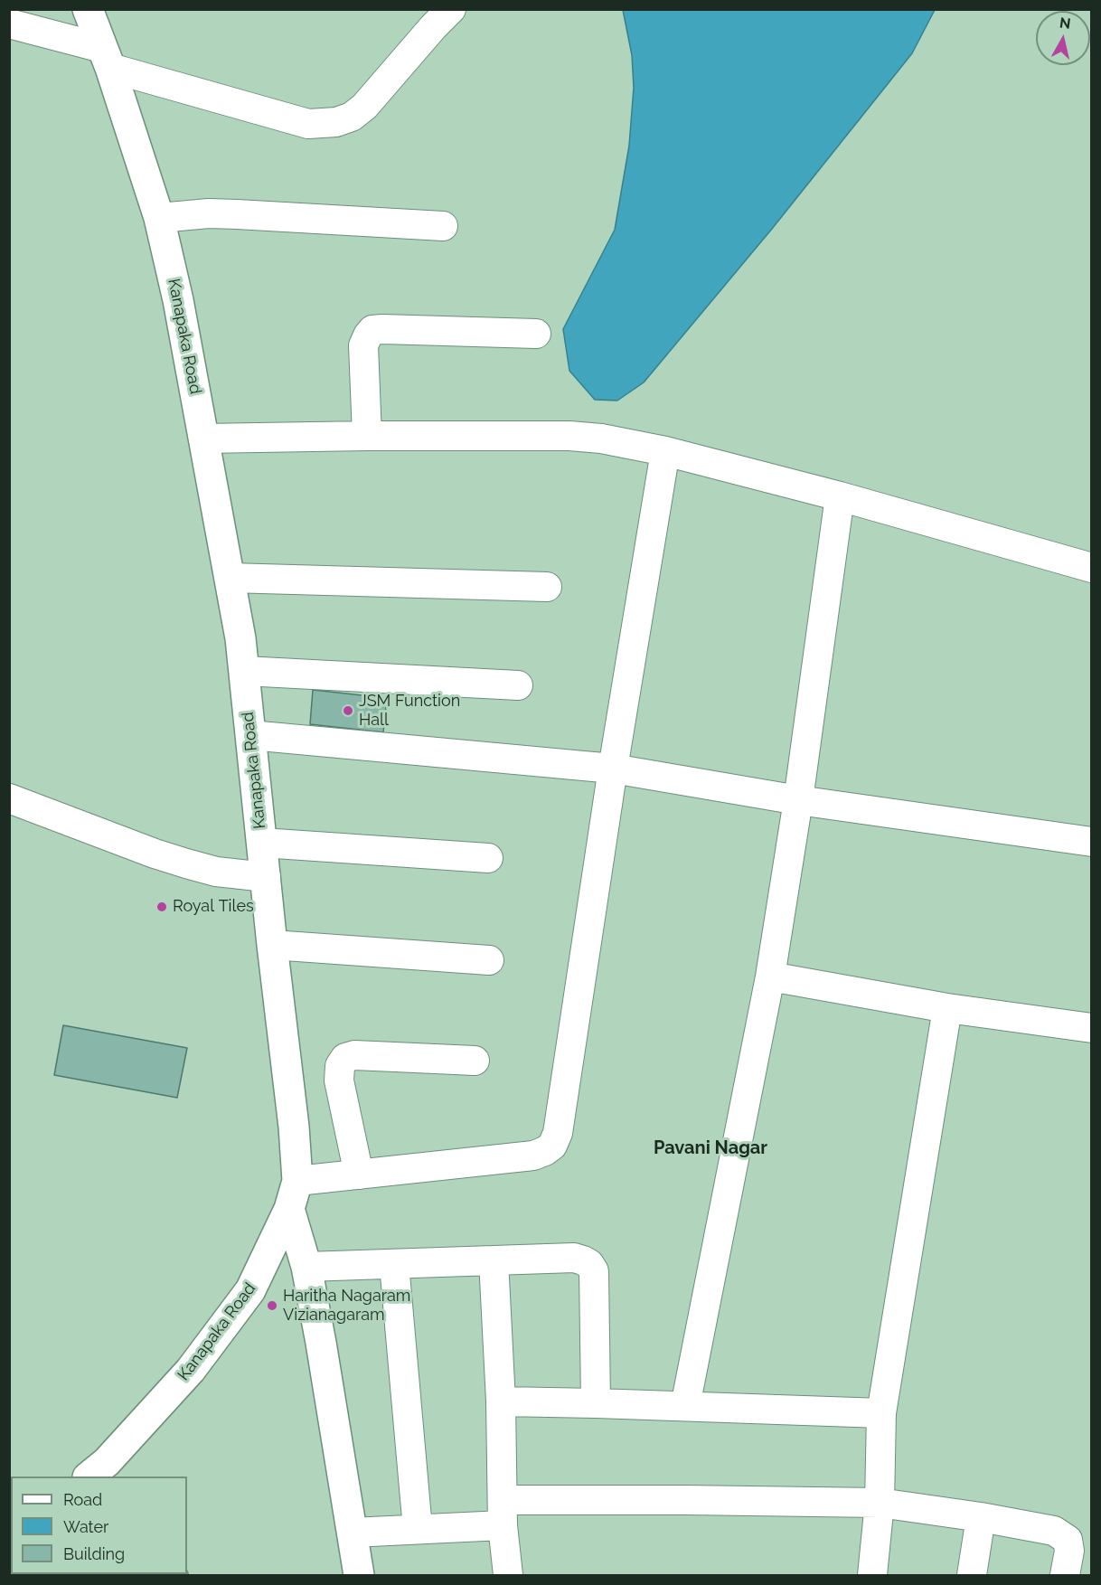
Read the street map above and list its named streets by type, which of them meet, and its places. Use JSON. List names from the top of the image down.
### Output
{
  "streets": {
    "street": ["Kanapaka Road"]
  },
  "districts": ["Pavani Nagar"],
  "places": ["JSM Function Hall", "Royal Tiles", "Haritha Nagaram Vizianagaram"],
  "legend": ["Road", "Water", "Building"],
  "north": "top"
}
